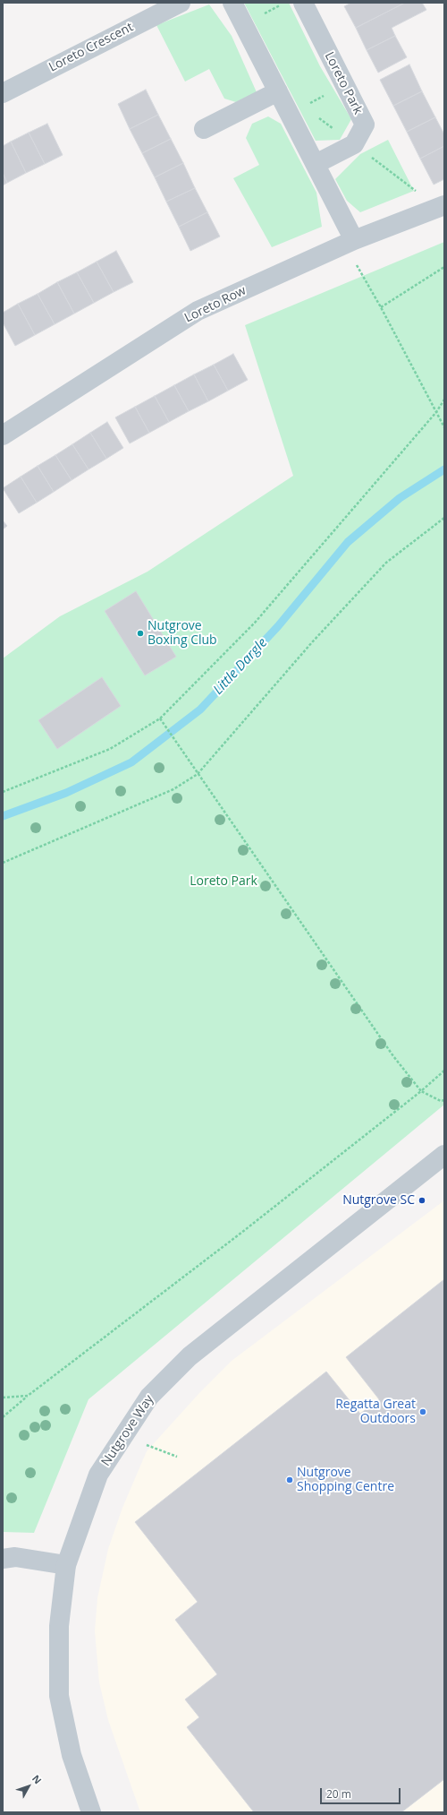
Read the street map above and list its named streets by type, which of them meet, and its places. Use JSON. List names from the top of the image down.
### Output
{
  "streets": {
    "street": [
      "Loreto Crescent",
      "Loreto Park",
      "Loreto Row",
      "Nutgrove Way"
    ]
  },
  "water": ["Little Dargle"],
  "parks": ["Loreto Park"],
  "places": [
    "Nutgrove Boxing Club",
    "Nutgrove SC",
    "Regatta Great Outdoors",
    "Nutgrove Shopping Centre"
  ],
  "scale_bar": "20 m",
  "north": "top right"
}
